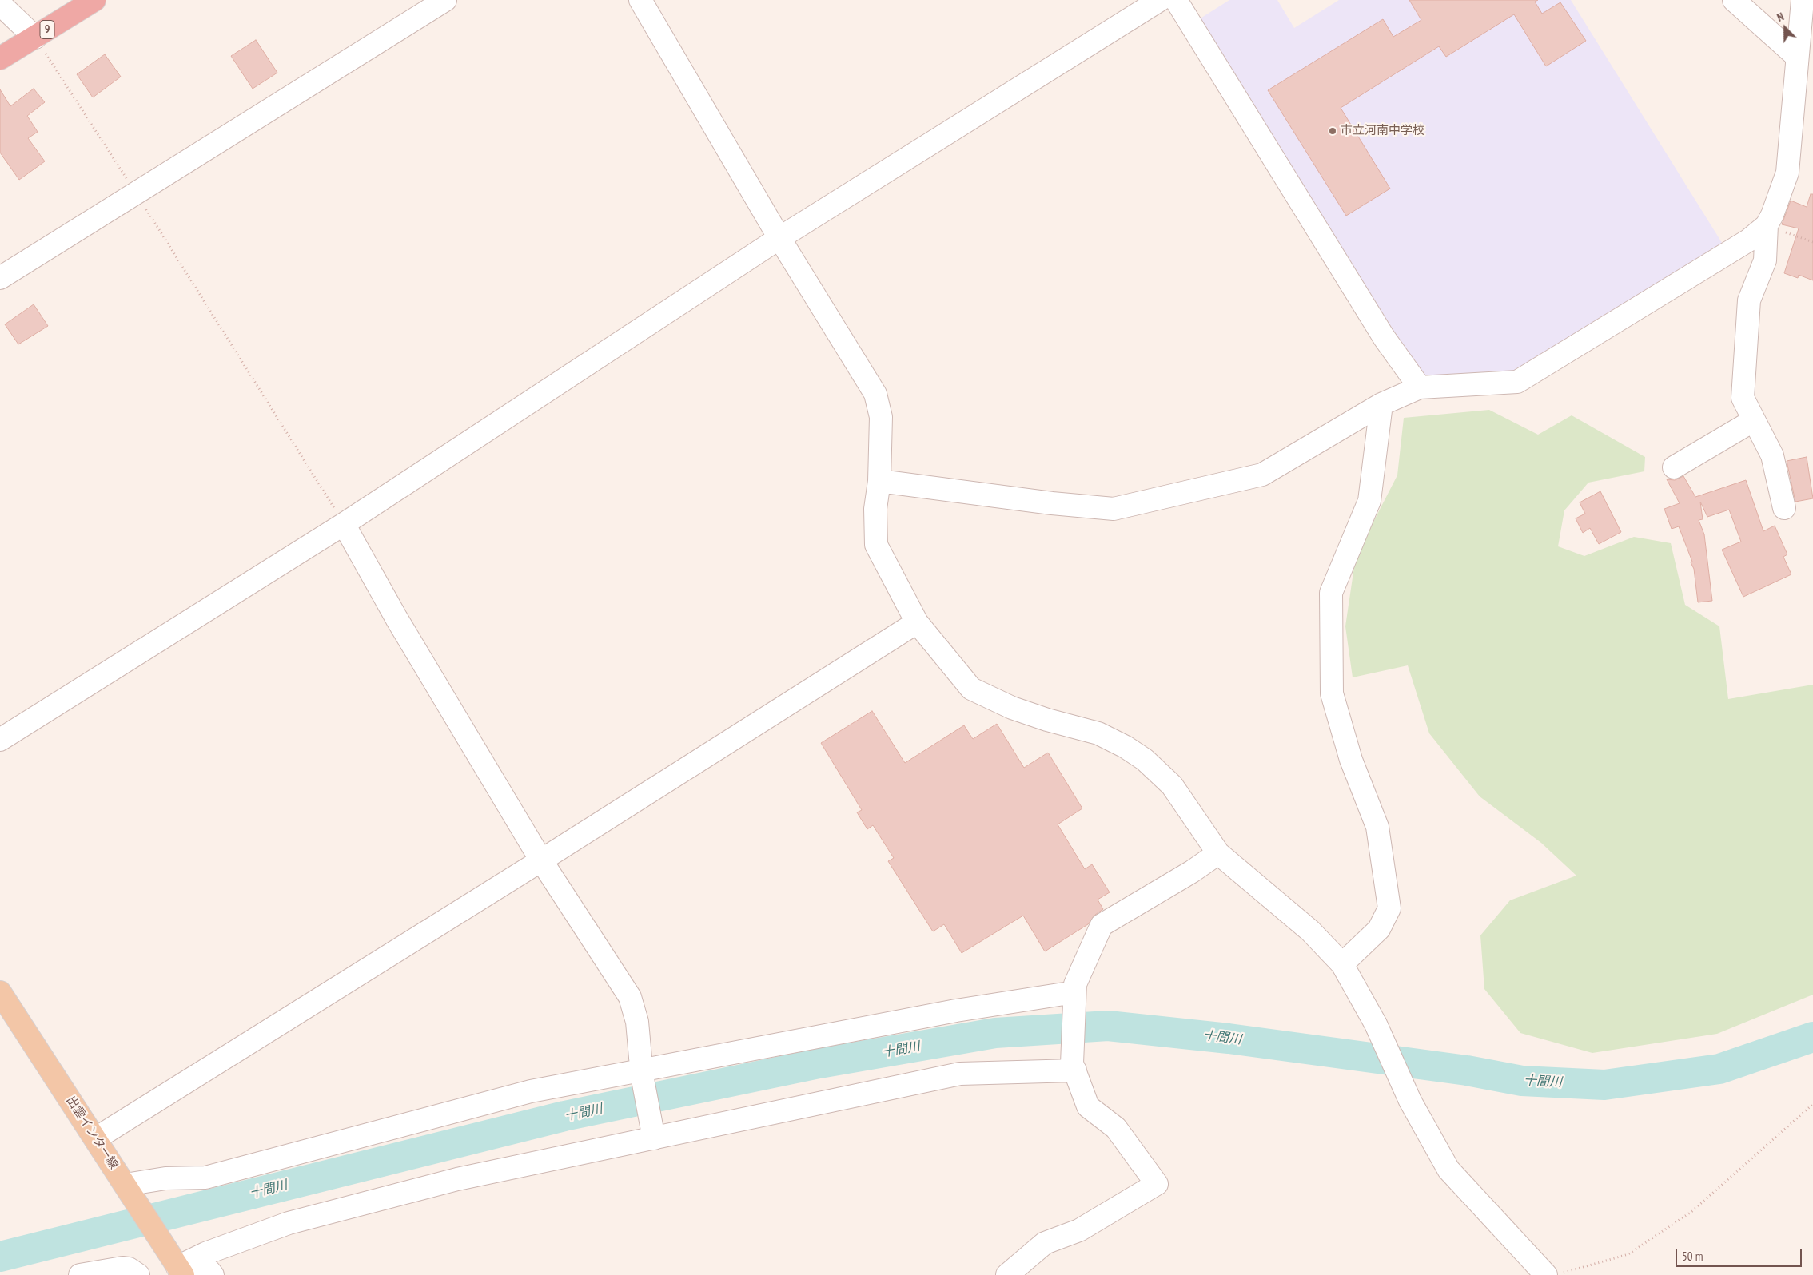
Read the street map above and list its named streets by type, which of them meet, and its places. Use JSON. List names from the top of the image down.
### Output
{
  "streets": {
    "highway": ["9"],
    "main road": ["出雲インター線"]
  },
  "water": ["十間川"],
  "places": ["市立河南中学校"],
  "scale_bar": "50 m",
  "north": "top left"
}
